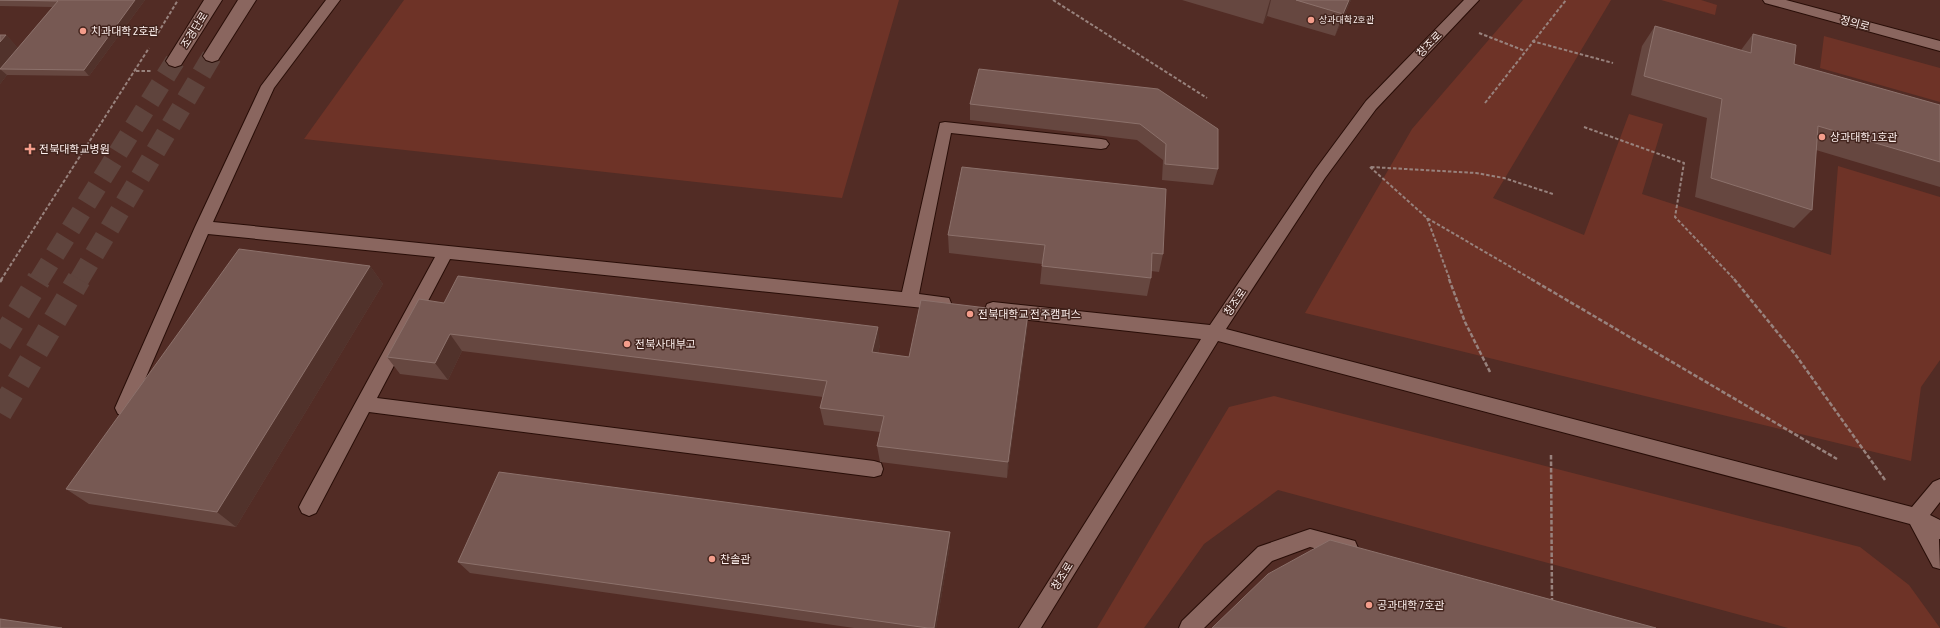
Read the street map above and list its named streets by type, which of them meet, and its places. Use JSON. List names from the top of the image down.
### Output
{
  "streets": {
    "street": ["조경단로"],
    "lane": ["정의로", "창조로"]
  },
  "places": {
    "other": [
      "상과대학 2호관",
      "치과대학 2호관",
      "상과대학 1호관",
      "전북대학교 전주캠퍼스",
      "전북사대부고",
      "찬솔관",
      "공과대학 7호관"
    ],
    "health": ["전북대학교병원"]
  }
}
